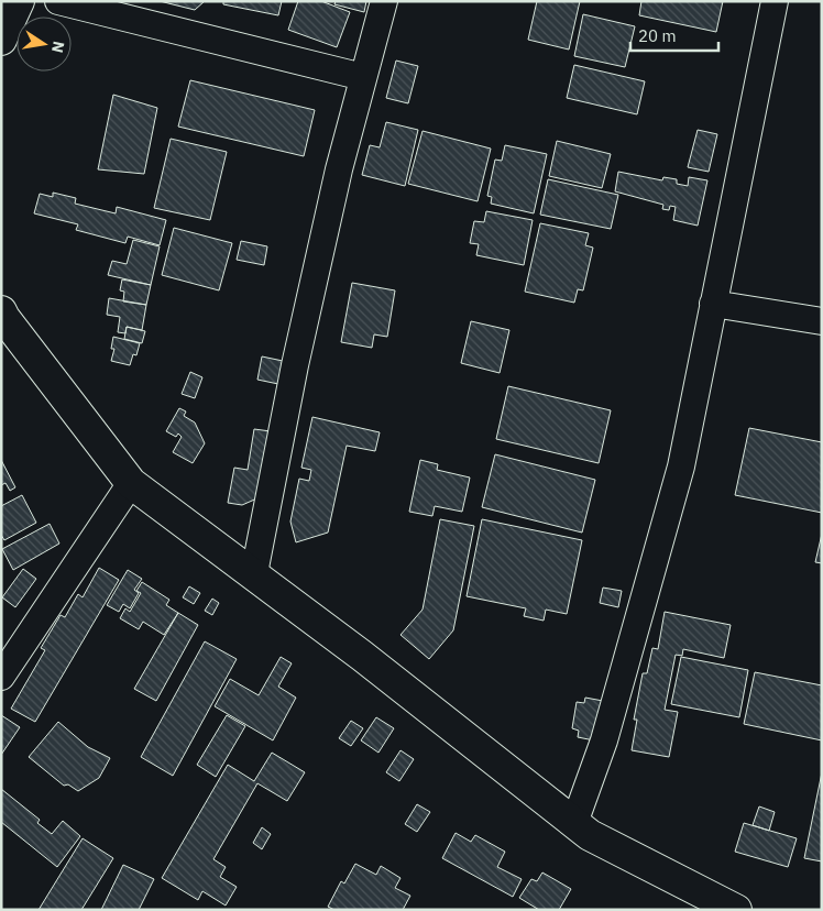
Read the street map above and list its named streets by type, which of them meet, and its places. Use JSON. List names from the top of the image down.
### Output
{
  "scale_bar": "20 m",
  "north": "right"
}
